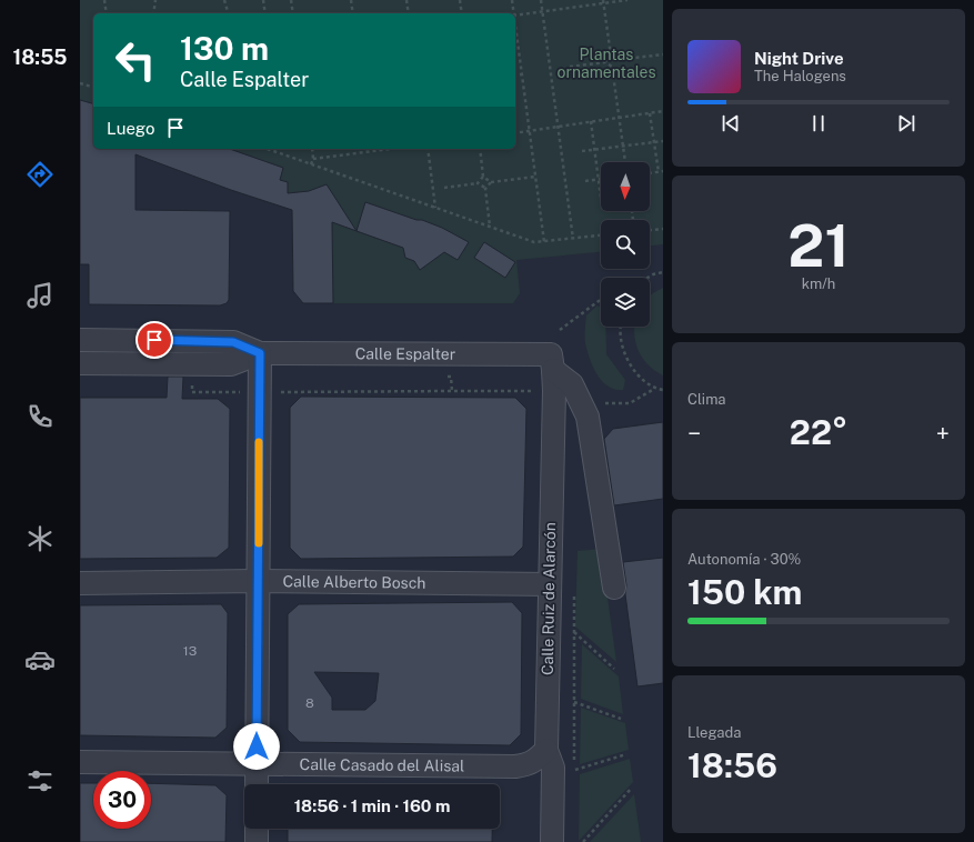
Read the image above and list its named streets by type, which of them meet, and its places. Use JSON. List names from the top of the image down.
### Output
{
  "streets": {
    "street": [
      "Calle Espalter",
      "Calle Alberto Bosch",
      "Calle Ruiz de Alarcón",
      "Calle Casado del Alisal"
    ]
  },
  "crossings": [
    ["Calle Espalter", "Calle Ruiz de Alarcón"],
    ["Calle Alberto Bosch", "Calle Ruiz de Alarcón"],
    ["Calle Ruiz de Alarcón", "Calle Casado del Alisal"]
  ],
  "parks": ["Plantas ornamentales"],
  "house_numbers": ["13", "8"],
  "north": "bottom",
  "page": {
    "tabs": "18:55",
    "turn": ["130 m", "Calle Espalter"],
    "song": ["Night Drive", "The Halogens"],
    "then": "Luego",
    "tile": [
      ["21", "km/h"],
      "Clima",
      ["Autonomía · 30%", "150 km"],
      ["Llegada", "18:56"]
    ],
    "heat": ["−", "22°", "+"],
    "limit": "30",
    "trip": "18:56 · 1 min · 160 m"
  }
}
